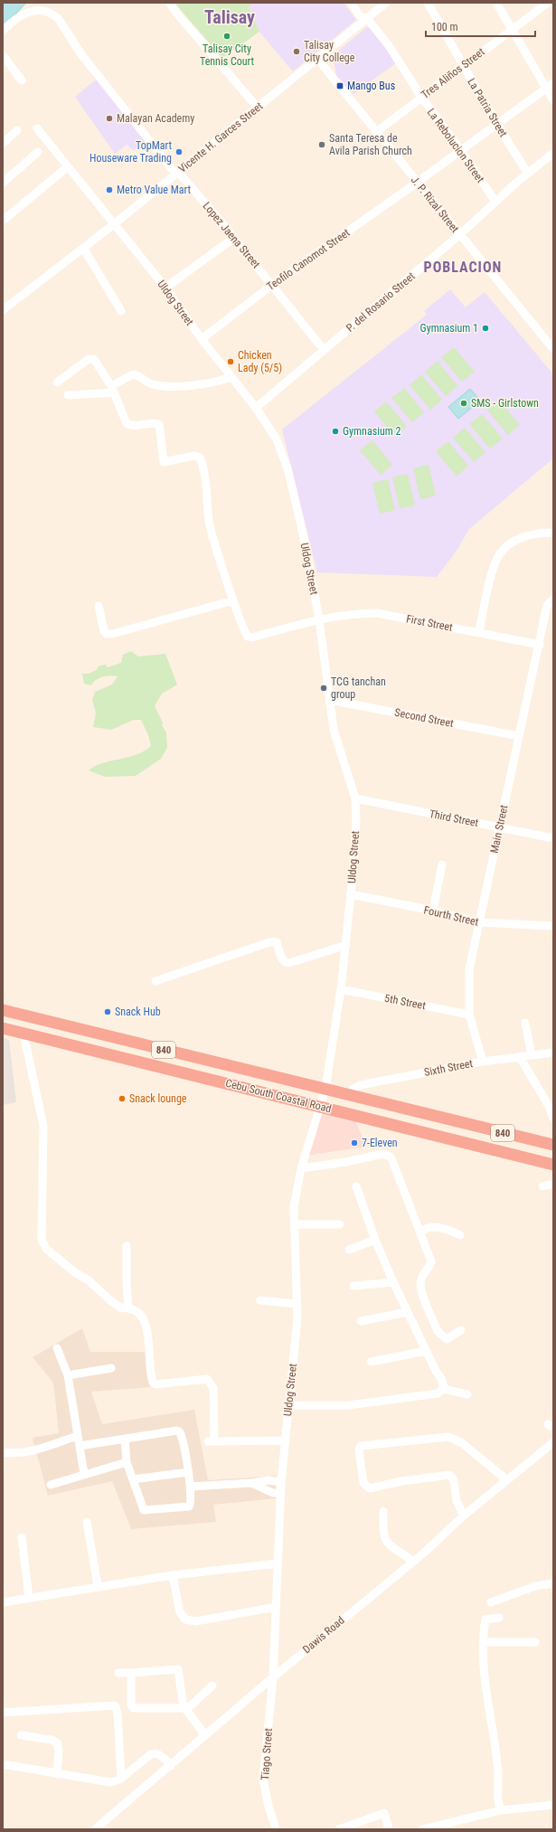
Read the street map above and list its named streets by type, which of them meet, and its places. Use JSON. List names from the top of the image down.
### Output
{
  "streets": {
    "highway": ["840", "Cebu South Coastal Road"],
    "street": [
      "Tres Aliños Street",
      "La Patria Street",
      "Vicente H. Garces Street",
      "La Rebolucion Street",
      "J. P. Rizal Street",
      "Lopez Jaena Street",
      "Teofilo Canomot Street",
      "P. del Rosario Street",
      "Uldog Street",
      "First Street",
      "Second Street",
      "Third Street",
      "Main Street",
      "Fourth Street",
      "5th Street",
      "Sixth Street",
      "Dawis Road",
      "Tiago Street"
    ]
  },
  "crossings": [
    ["Tres Aliños Street", "La Patria Street"],
    ["Tres Aliños Street", "La Rebolucion Street"],
    ["Tres Aliños Street", "J. P. Rizal Street"],
    ["La Patria Street", "Teofilo Canomot Street"],
    ["La Patria Street", "P. del Rosario Street"],
    ["Vicente H. Garces Street", "La Rebolucion Street"],
    ["Vicente H. Garces Street", "J. P. Rizal Street"],
    ["Vicente H. Garces Street", "Lopez Jaena Street"],
    ["Vicente H. Garces Street", "Uldog Street"],
    ["La Rebolucion Street", "Teofilo Canomot Street"],
    ["La Rebolucion Street", "P. del Rosario Street"],
    ["J. P. Rizal Street", "Teofilo Canomot Street"],
    ["J. P. Rizal Street", "P. del Rosario Street"],
    ["Lopez Jaena Street", "Teofilo Canomot Street"],
    ["Lopez Jaena Street", "P. del Rosario Street"],
    ["Teofilo Canomot Street", "Uldog Street"],
    ["P. del Rosario Street", "Uldog Street"],
    ["Uldog Street", "First Street"],
    ["Uldog Street", "Second Street"],
    ["Uldog Street", "Third Street"],
    ["Uldog Street", "Fourth Street"],
    ["Uldog Street", "5th Street"],
    ["Uldog Street", "Cebu South Coastal Road"],
    ["Uldog Street", "Dawis Road"],
    ["Uldog Street", "Tiago Street"],
    ["First Street", "Main Street"],
    ["Second Street", "Main Street"],
    ["Third Street", "Main Street"],
    ["Main Street", "Fourth Street"],
    ["Main Street", "5th Street"],
    ["Main Street", "Sixth Street"],
    ["Sixth Street", "Cebu South Coastal Road"],
    ["Dawis Road", "Tiago Street"]
  ],
  "districts": ["Talisay", "POBLACION"],
  "places": {
    "other": [
      "Talisay City Tennis Court",
      "Talisay City College",
      "Malayan Academy",
      "Santa Teresa de Avila Parish Church",
      "TopMart Houseware Trading",
      "Metro Value Mart",
      "Gymnasium 1",
      "Chicken Lady (5/5)",
      "SMS - Girlstown",
      "Gymnasium 2",
      "TCG tanchan group",
      "Snack Hub",
      "Snack lounge",
      "7-Eleven"
    ],
    "transit": ["Mango Bus"]
  },
  "scale_bar": "100 m"
}
